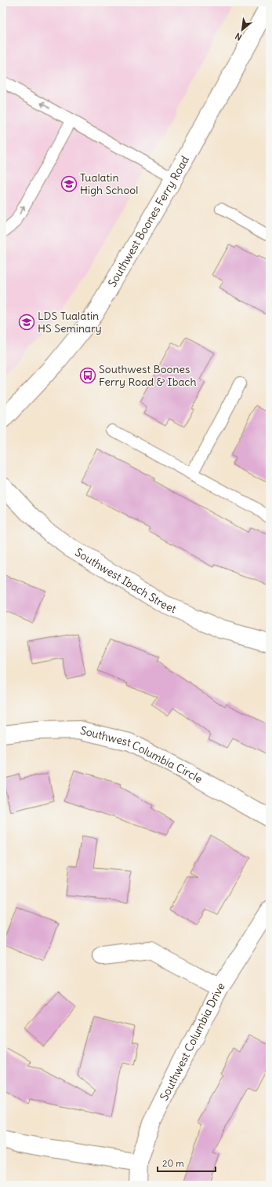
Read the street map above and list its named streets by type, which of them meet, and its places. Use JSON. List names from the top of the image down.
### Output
{
  "streets": {
    "street": [
      "Southwest Boones Ferry Road",
      "Southwest Ibach Street",
      "Southwest Columbia Circle",
      "Southwest Columbia Drive"
    ]
  },
  "places": {
    "school or university": ["Tualatin High School", "LDS Tualatin HS Seminary"],
    "bus stop": ["Southwest Boones Ferry Road & Ibach"]
  },
  "scale_bar": "20 m",
  "north": "bottom left"
}
